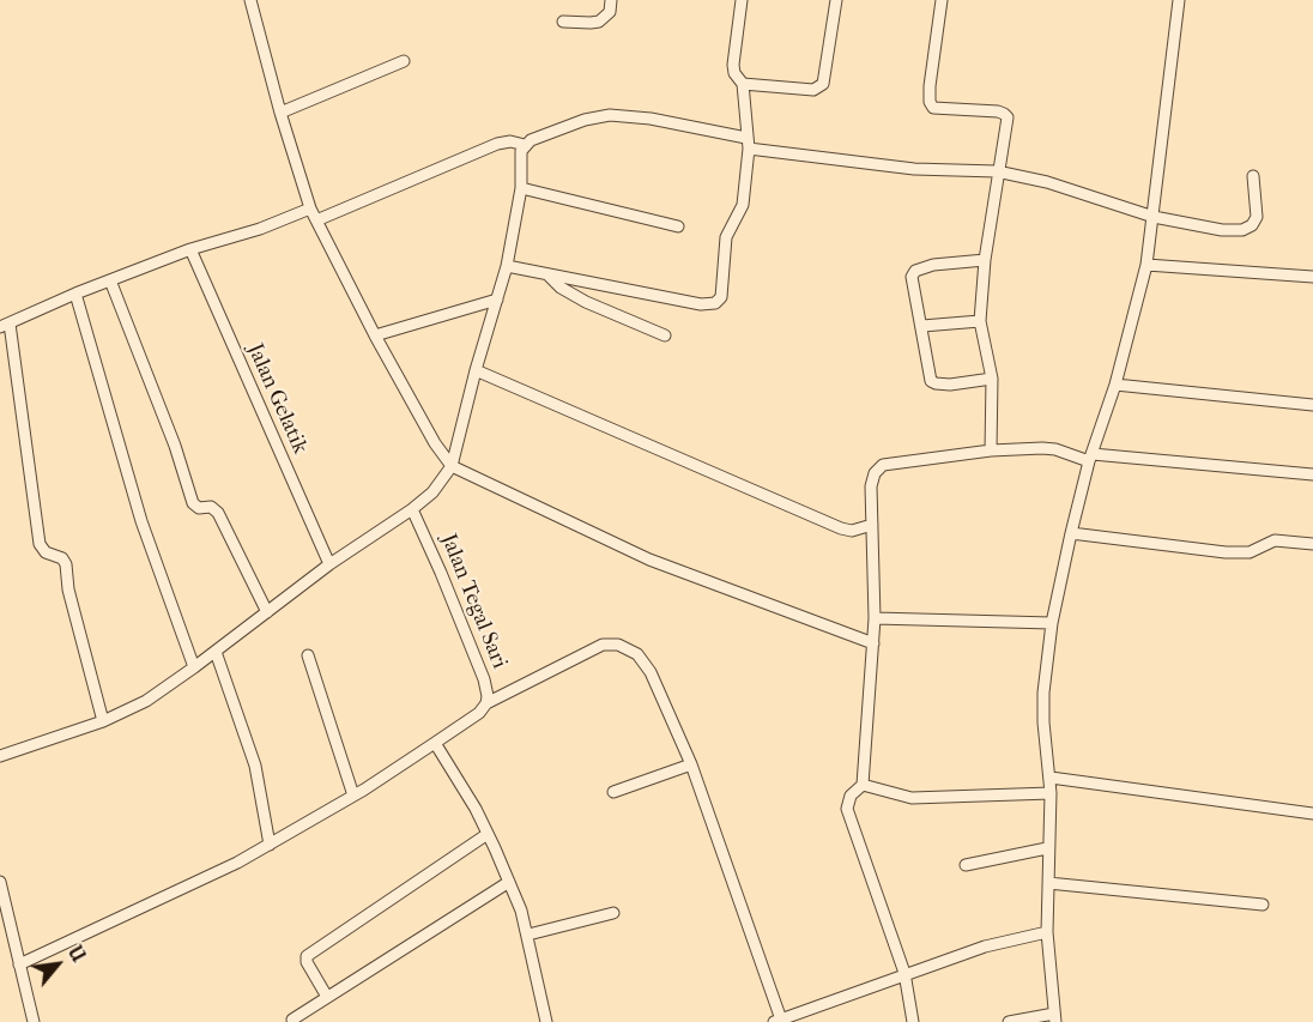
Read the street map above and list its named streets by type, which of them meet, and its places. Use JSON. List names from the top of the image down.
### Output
{
  "streets": {
    "street": ["Jalan Gelatik", "Jalan Tegal Sari"]
  },
  "north": "top right"
}
